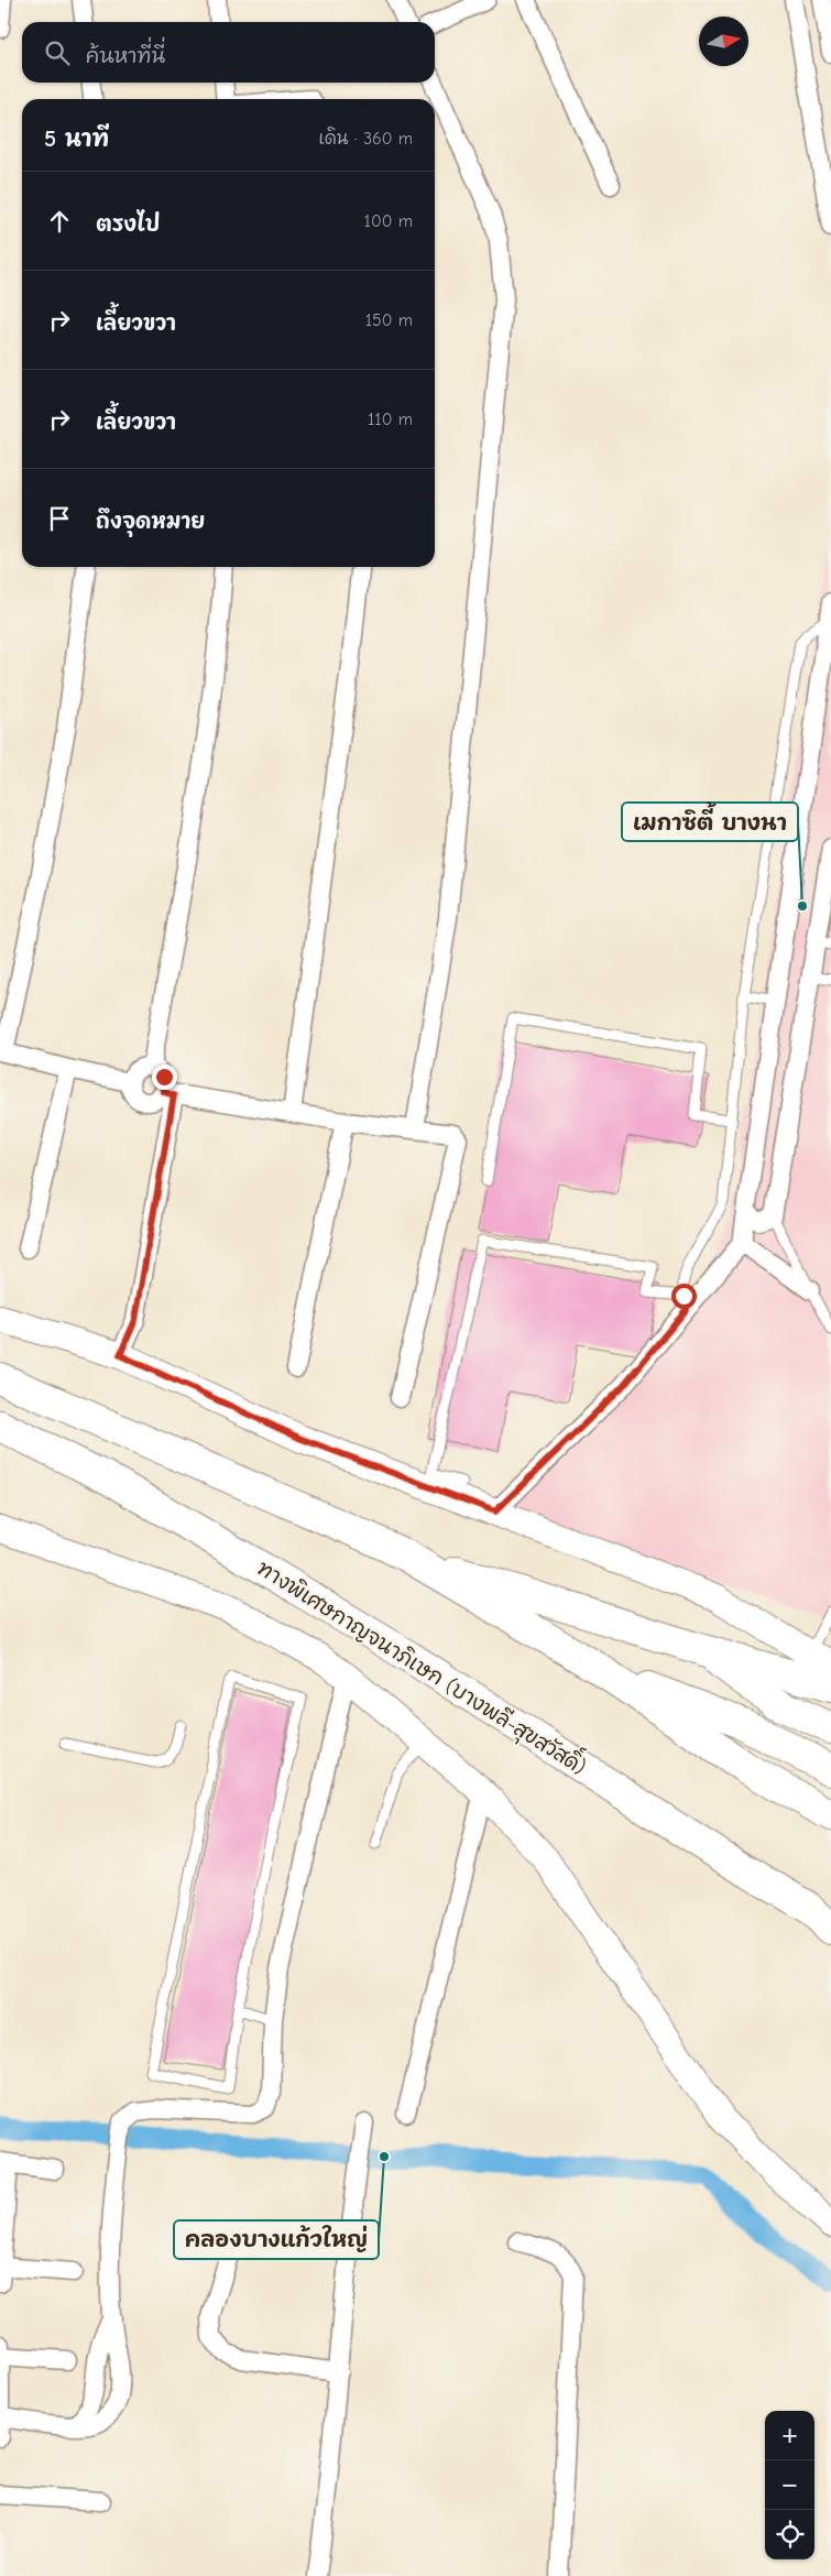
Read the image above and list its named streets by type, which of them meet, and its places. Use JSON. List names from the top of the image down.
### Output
{
  "streets": {
    "highway": ["ทางพิเศษกาญจนาภิเษก (บางพลี-สุขสวัสดิ์)"]
  },
  "places": ["เมกาซิตี้ บางนา", "คลองบางแก้วใหญ่"],
  "north": "right",
  "page": {
    "search": "ค้นหาที่นี่",
    "heading": ["5 นาที", "เดิน · 360 m"],
    "list": [
      ["ตรงไป", "100 m"],
      ["เลี้ยวขวา", "150 m"],
      ["เลี้ยวขวา", "110 m"],
      "ถึงจุดหมาย"
    ],
    "map_buttons": ["+", "−"]
  }
}
